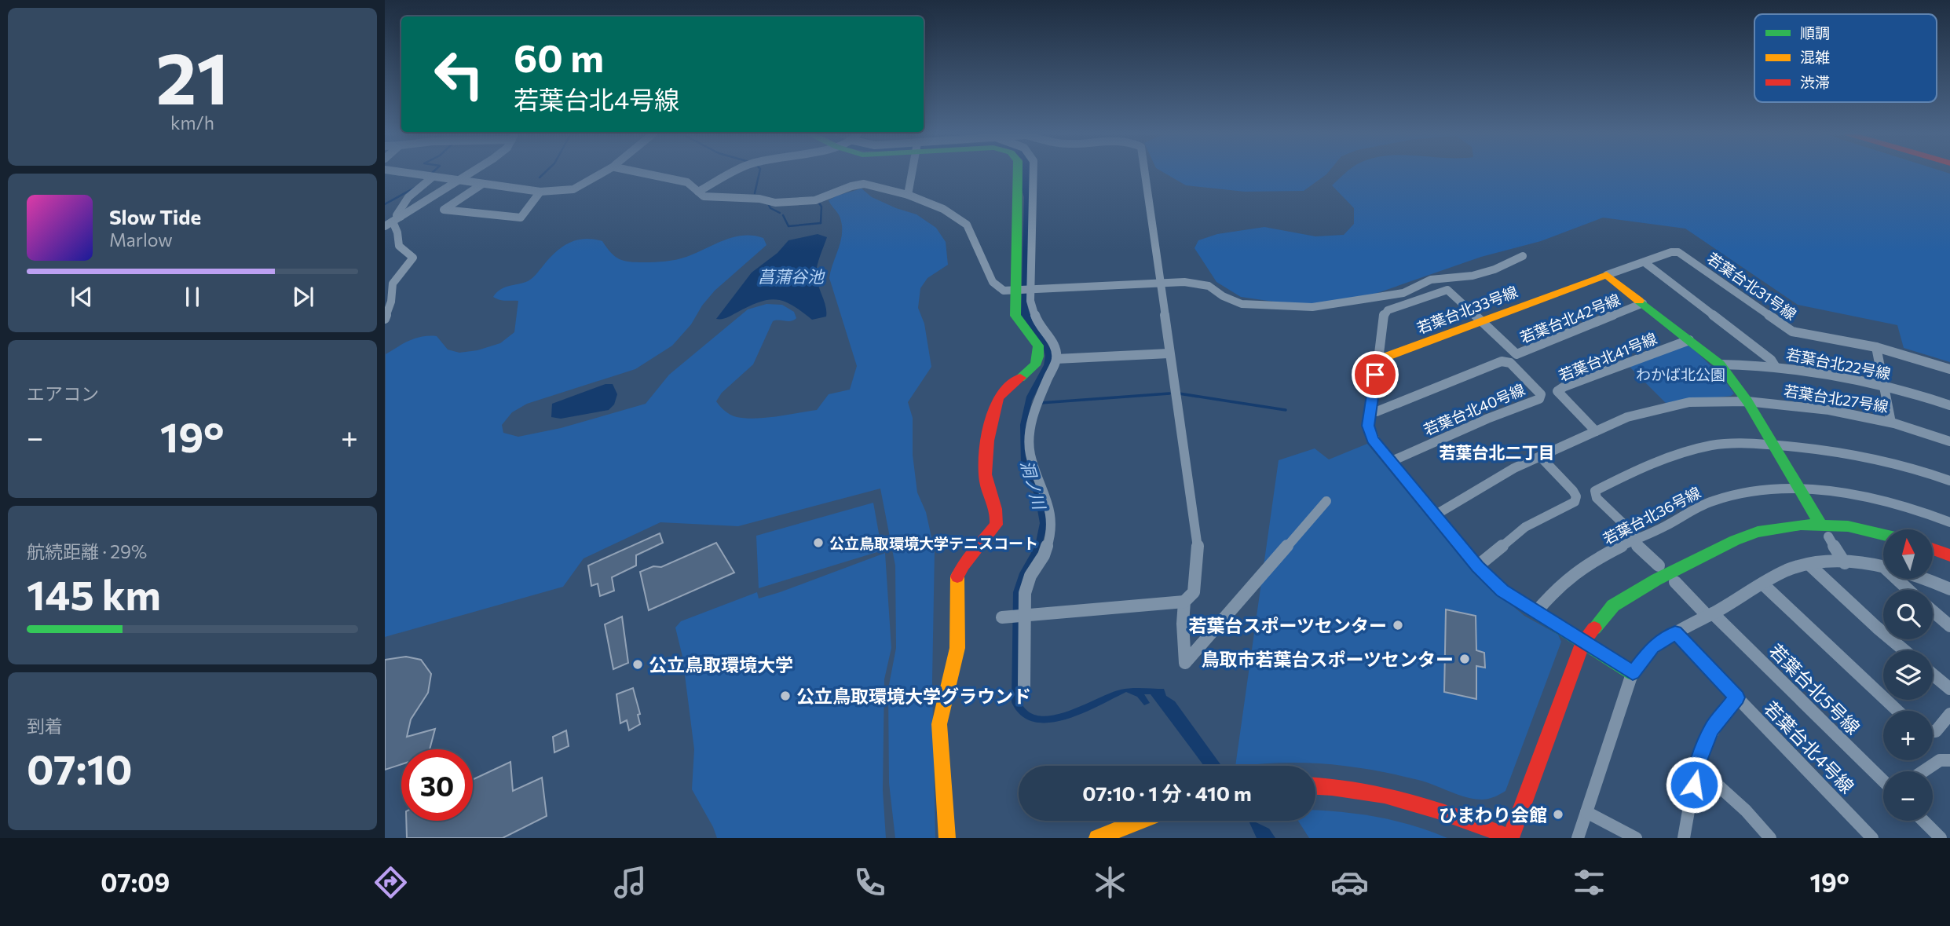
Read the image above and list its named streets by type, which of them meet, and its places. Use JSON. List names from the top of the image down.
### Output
{
  "streets": {
    "street": [
      "若葉台北31号線",
      "若葉台北33号線",
      "若葉台北42号線",
      "若葉台北41号線",
      "若葉台北22号線",
      "若葉台北27号線",
      "若葉台北40号線",
      "若葉台北36号線",
      "若葉台北5号線",
      "若葉台北4号線"
    ]
  },
  "crossings": [
    ["若葉台北31号線", "若葉台北33号線"],
    ["若葉台北33号線", "若葉台北42号線"],
    ["若葉台北41号線", "若葉台北27号線"]
  ],
  "districts": ["若葉台北二丁目"],
  "water": ["菖蒲谷池", "洞ノ川"],
  "parks": ["わかば北公園"],
  "places": [
    "公立鳥取環境大学テニスコート",
    "若葉台スポーツセンター",
    "鳥取市若葉台スポーツセンター",
    "公立鳥取環境大学",
    "公立鳥取環境大学グラウンド",
    "ひまわり会館"
  ],
  "legend": ["順調", "混雑", "渋滞"],
  "north": "top",
  "page": {
    "tile": [
      ["21", "km/h"],
      "エアコン",
      ["航続距離 · 29%", "145 km"],
      ["到着", "07:10"]
    ],
    "turn": ["60 m", "若葉台北4号線"],
    "song": ["Slow Tide", "Marlow"],
    "heat": ["−", "19°", "+"],
    "map_buttons": ["+", "−"],
    "limit": "30",
    "trip": "07:10 · 1 分 · 410 m",
    "tabs": ["07:09", "19°"]
  }
}
